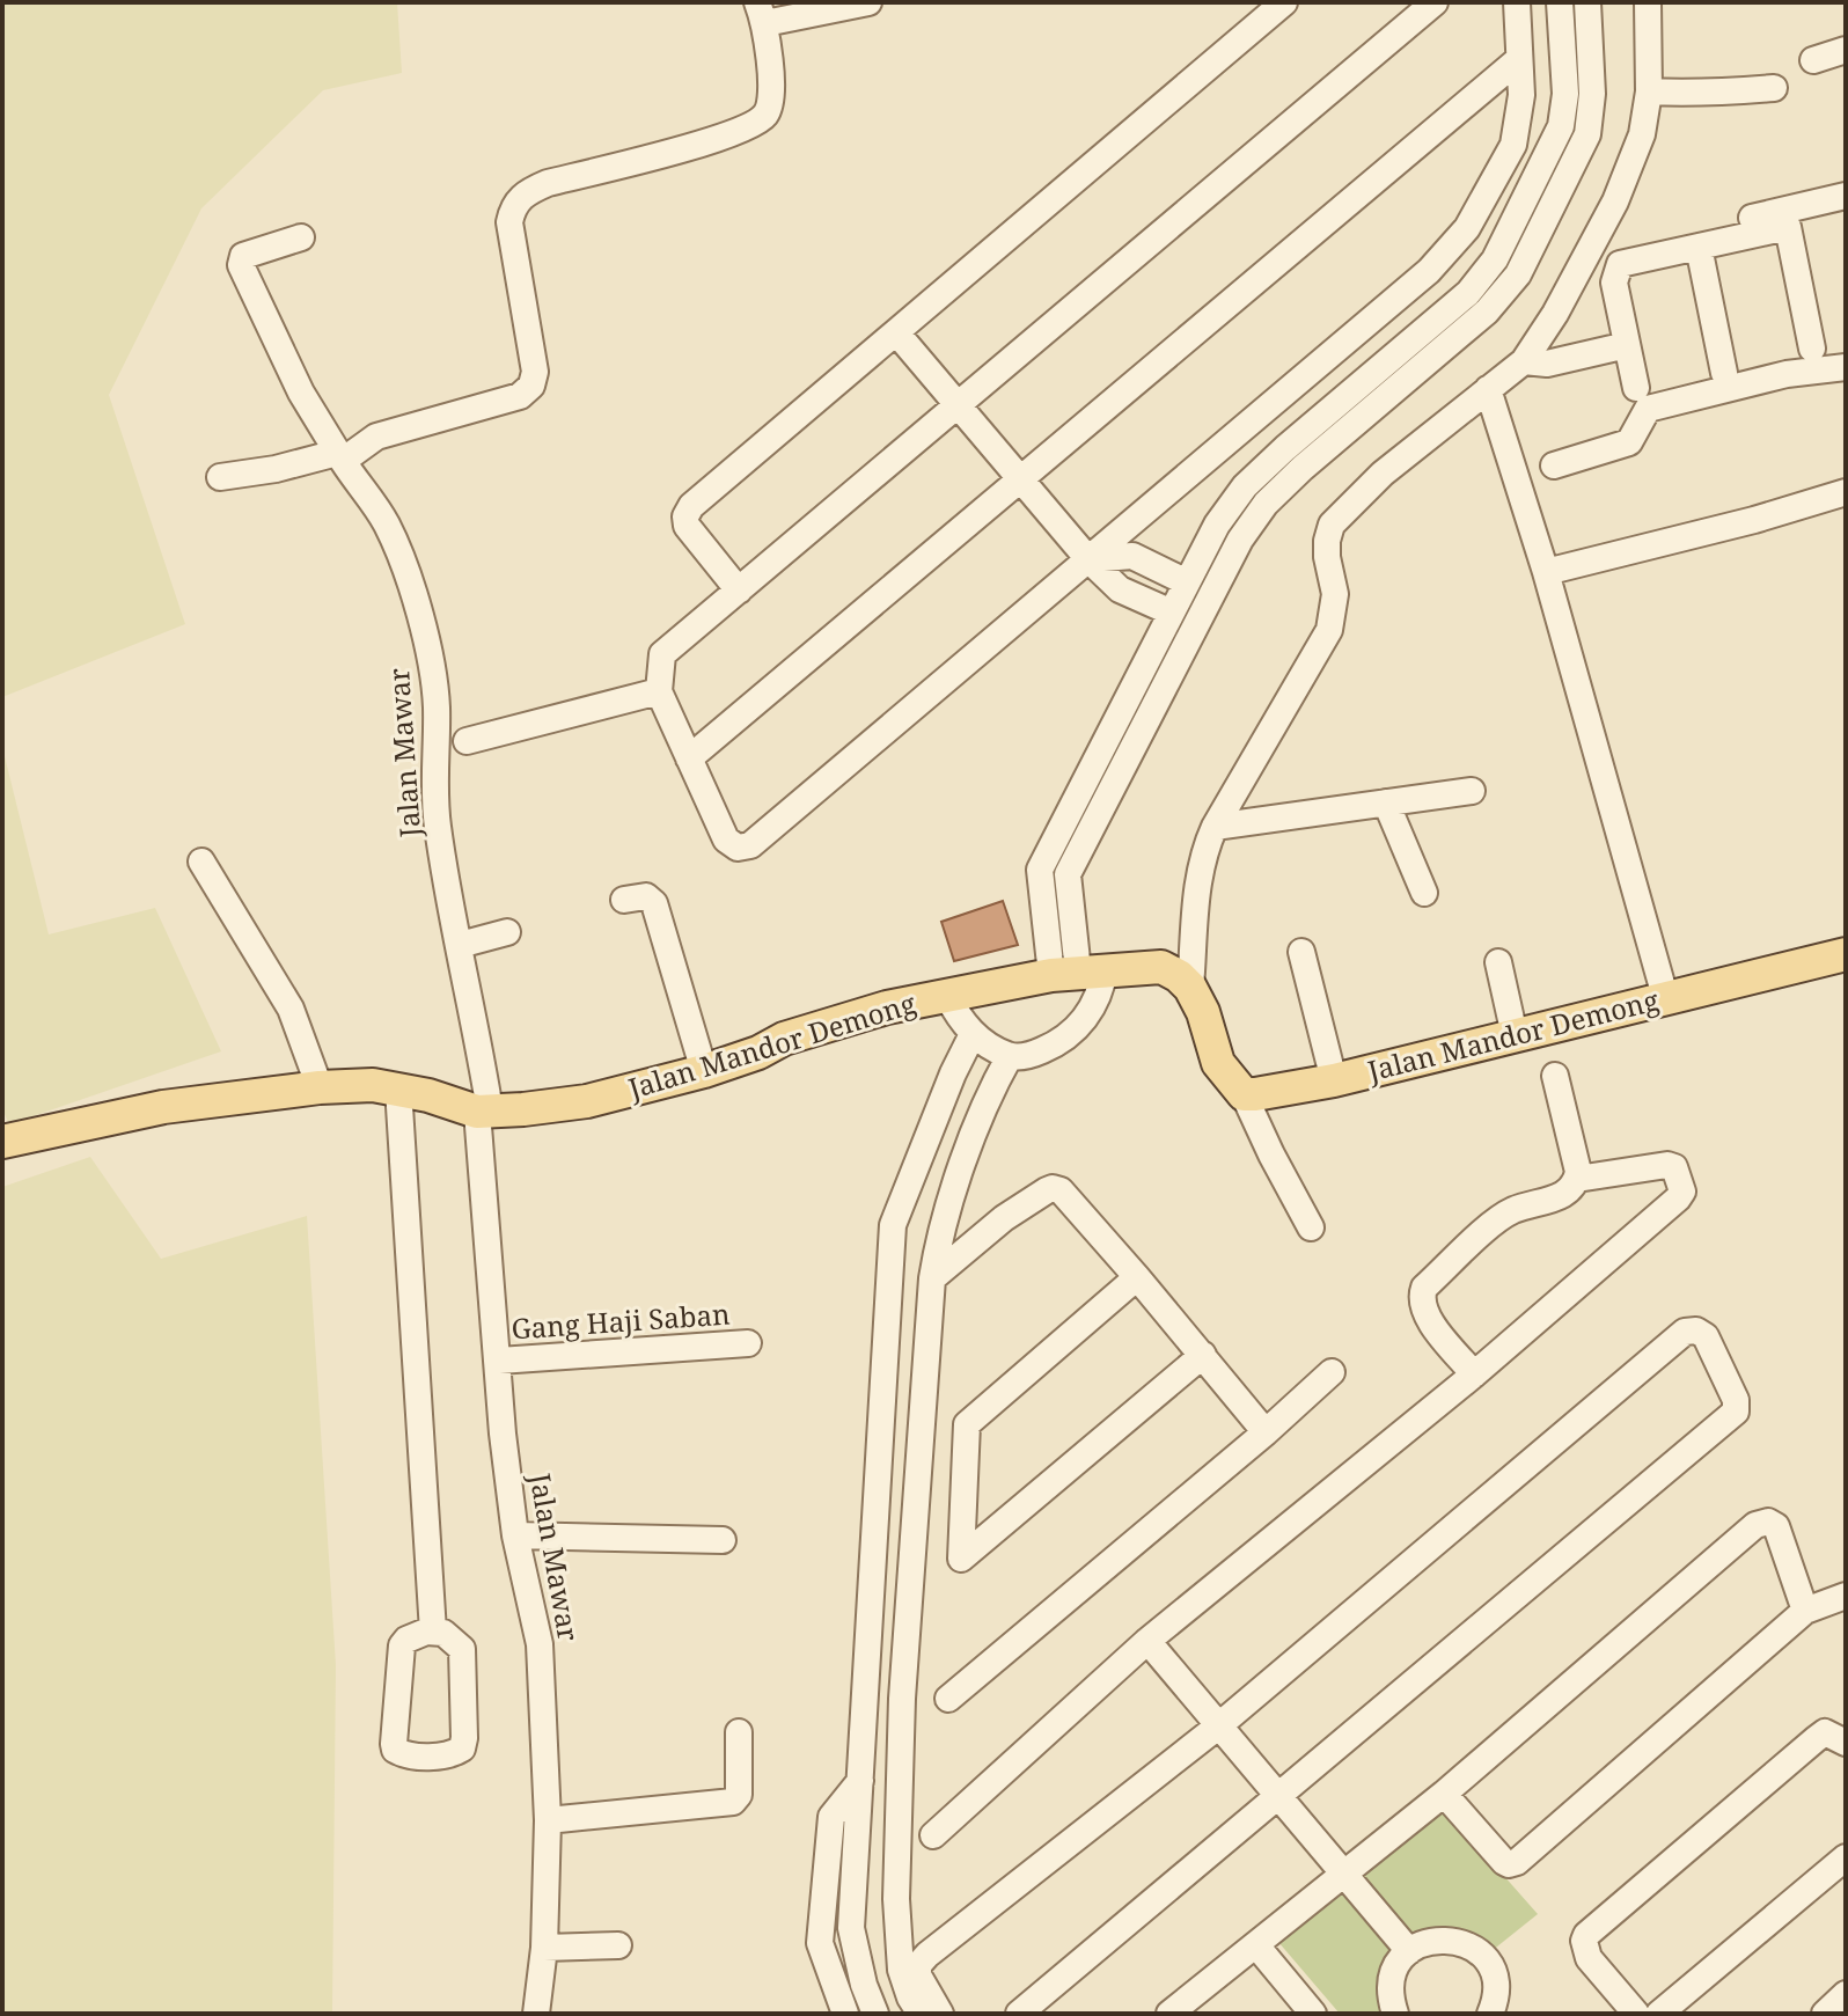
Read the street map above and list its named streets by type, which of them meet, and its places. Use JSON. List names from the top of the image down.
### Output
{
  "streets": {
    "main road": ["Jalan Mandor Demong"],
    "street": ["Jalan Mawar", "Gang Haji Saban"]
  },
  "crossings": [
    ["Jalan Mawar", "Jalan Mandor Demong"],
    ["Jalan Mawar", "Gang Haji Saban"]
  ]
}
